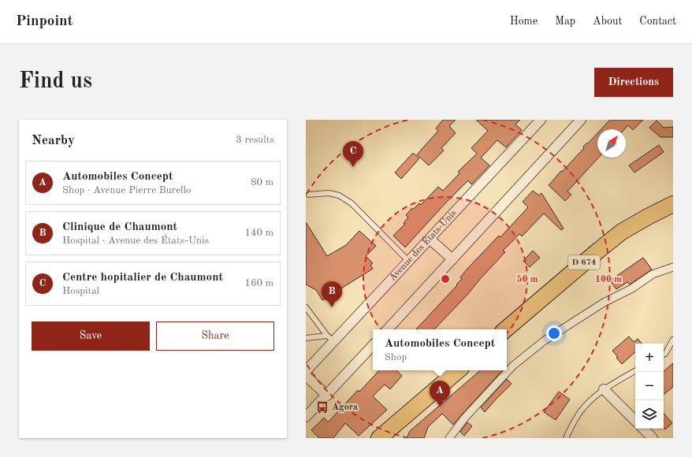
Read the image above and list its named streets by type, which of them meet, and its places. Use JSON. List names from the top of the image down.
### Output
{
  "streets": {
    "main road": ["D 674"],
    "street": ["Avenue des États-Unis"]
  },
  "places": {
    "bus stop": ["Agora"]
  },
  "north": "top right",
  "page": {
    "header": "Pinpoint",
    "nav": [
      "Home",
      "Map",
      "About",
      "Contact"
    ],
    "buttons": [
      "Directions",
      ["Save", "Share"]
    ],
    "title": "Find us",
    "heading": ["Nearby", "3 results"],
    "pins": ["C", "B", "A"],
    "list": [
      {
        "mark": "A",
        "name": "Automobiles Concept",
        "note": "Shop · Avenue Pierre Burello",
        "value": "80 m"
      },
      {
        "mark": "B",
        "name": "Clinique de Chaumont",
        "note": "Hospital · Avenue des États-Unis",
        "value": "140 m"
      },
      {
        "mark": "C",
        "name": "Centre hopitalier de Chaumont",
        "note": "Hospital",
        "value": "160 m"
      }
    ],
    "popup": ["Automobiles Concept", "Shop"],
    "map_buttons": ["+", "−"]
  },
  "rings": ["50 m", "100 m"]
}
